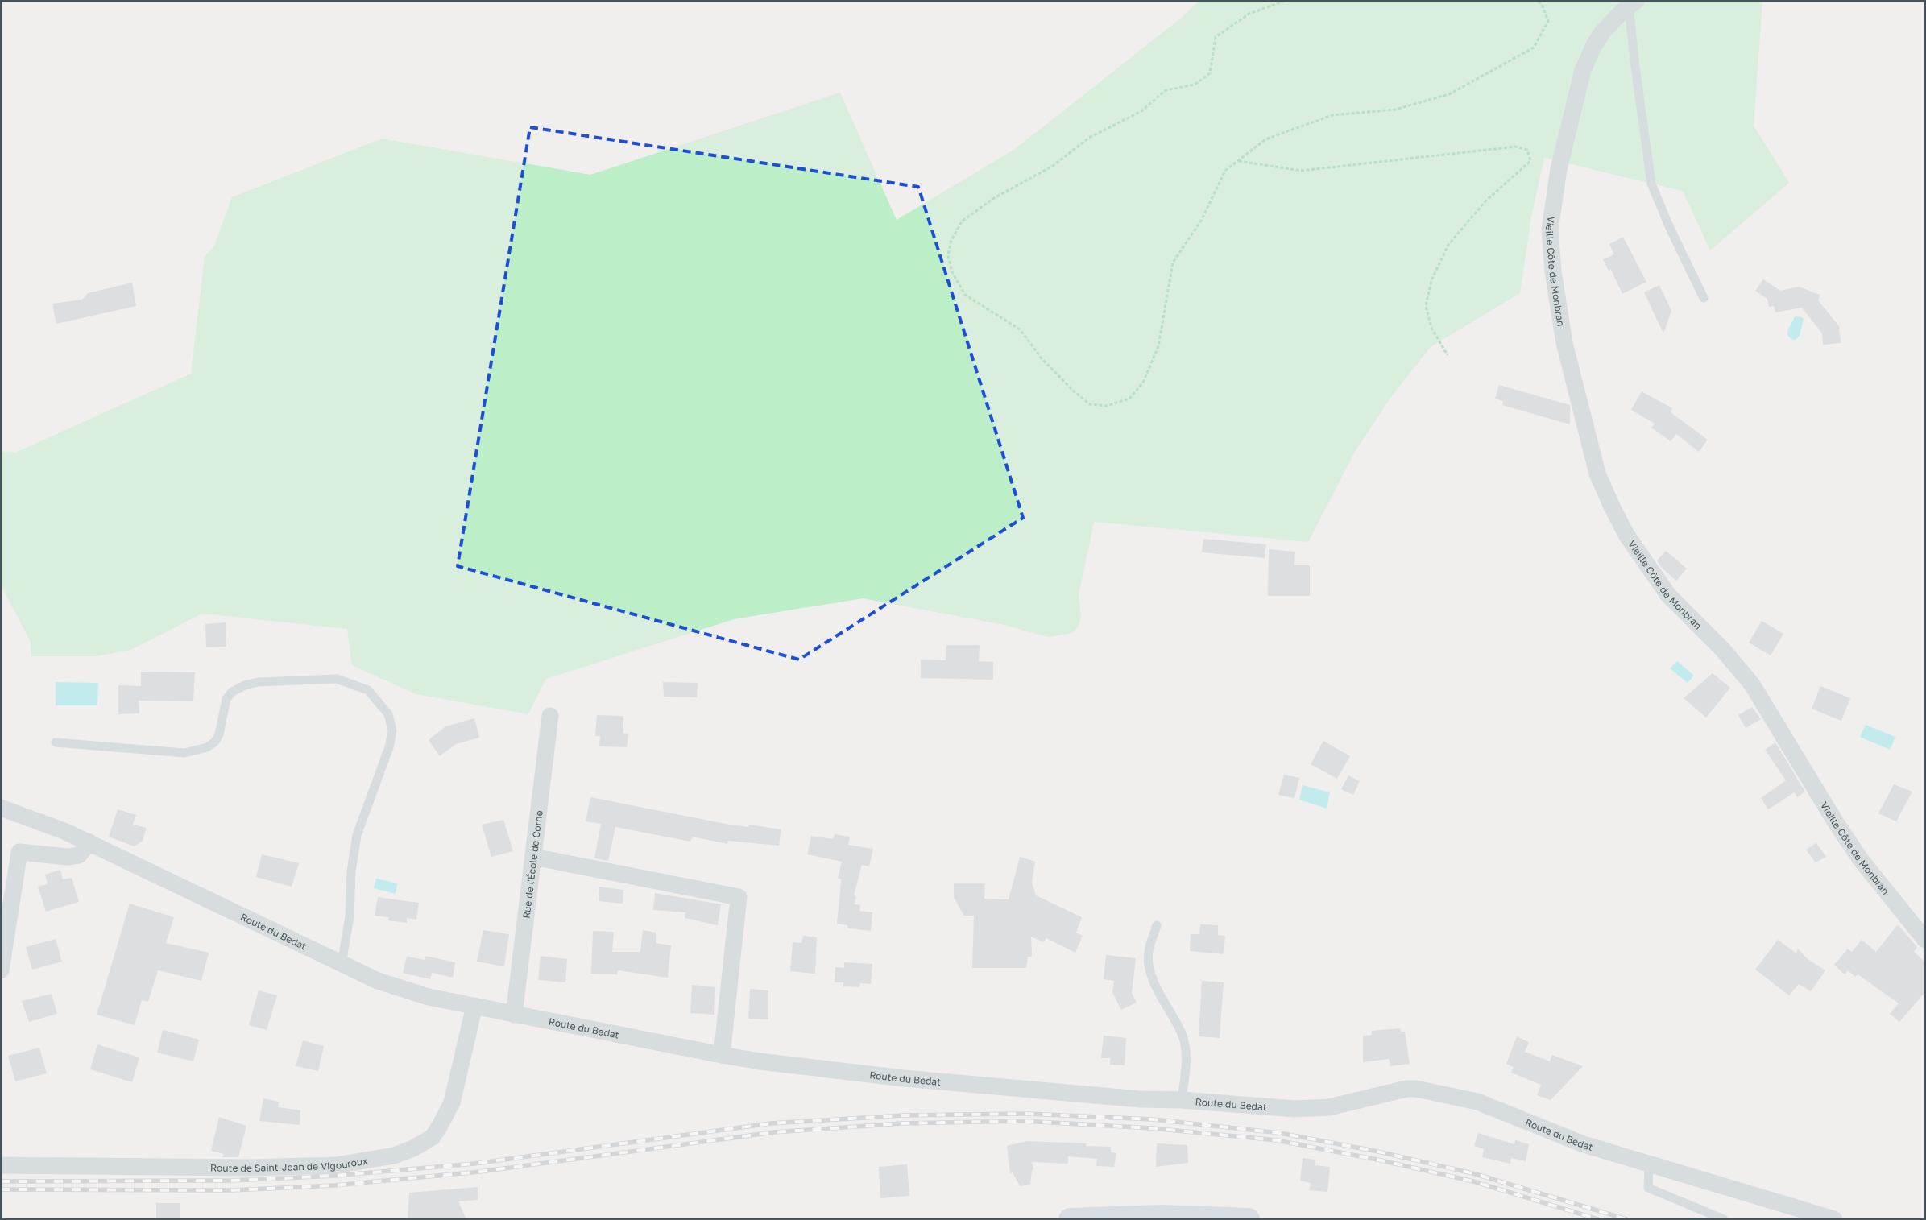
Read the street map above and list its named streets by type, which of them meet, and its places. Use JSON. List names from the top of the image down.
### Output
{
  "streets": {
    "street": [
      "Vieille Côte de Monbran",
      "Rue de l'École de Corne",
      "Route du Bedat",
      "Route de Saint-Jean de Vigouroux"
    ]
  },
  "crossings": [
    ["Rue de l'École de Corne", "Route du Bedat"],
    ["Route du Bedat", "Route de Saint-Jean de Vigouroux"]
  ]
}
